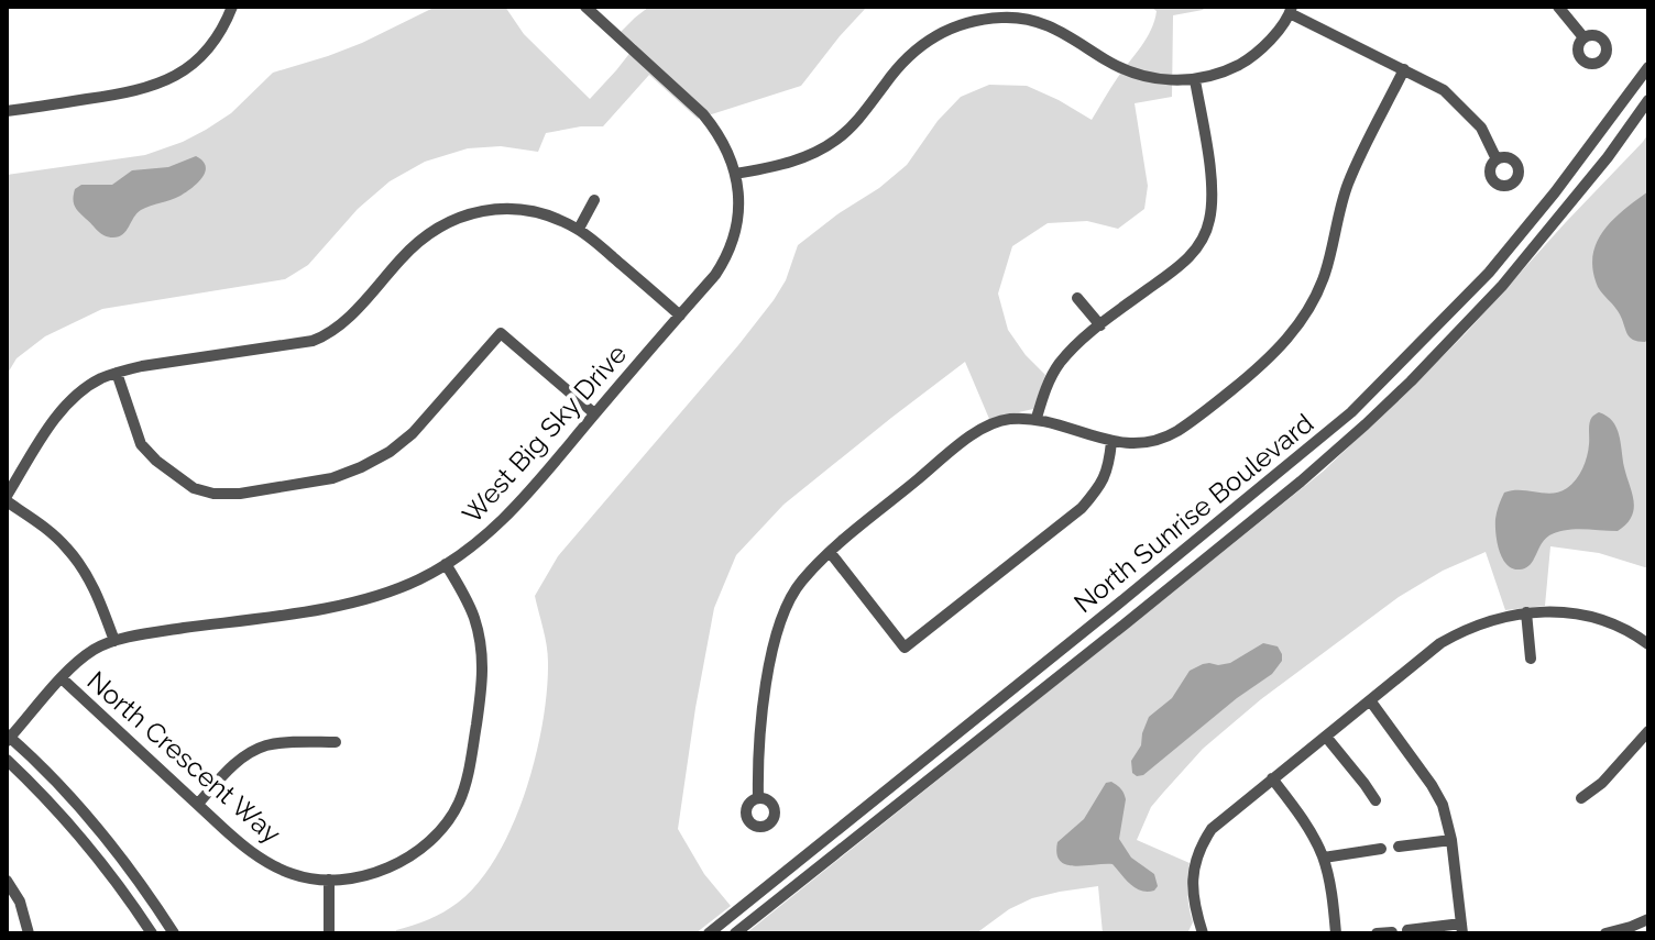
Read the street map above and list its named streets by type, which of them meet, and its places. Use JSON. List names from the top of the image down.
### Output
{
  "streets": {
    "street": ["West Big Sky Drive", "North Sunrise Boulevard", "North Crescent Way"]
  },
  "crossings": [
    ["West Big Sky Drive", "North Crescent Way"]
  ]
}
